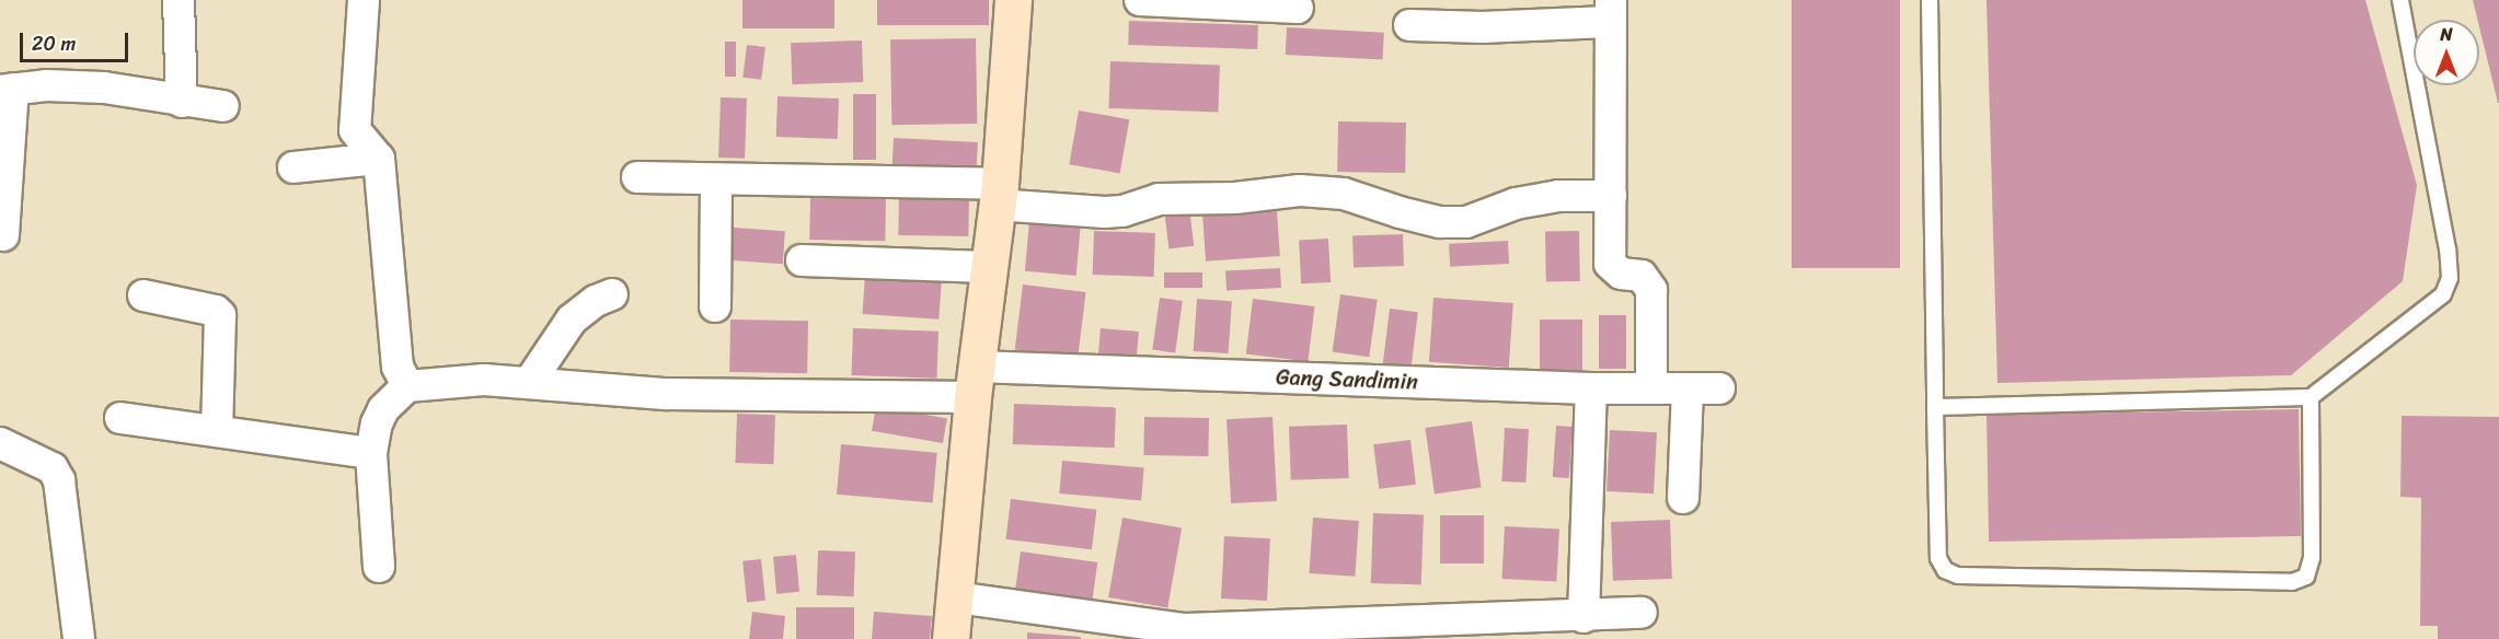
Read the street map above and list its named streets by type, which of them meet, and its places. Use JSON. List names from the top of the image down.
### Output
{
  "streets": {
    "street": ["Gang Sandimin"]
  },
  "scale_bar": "20 m",
  "north": "top"
}
